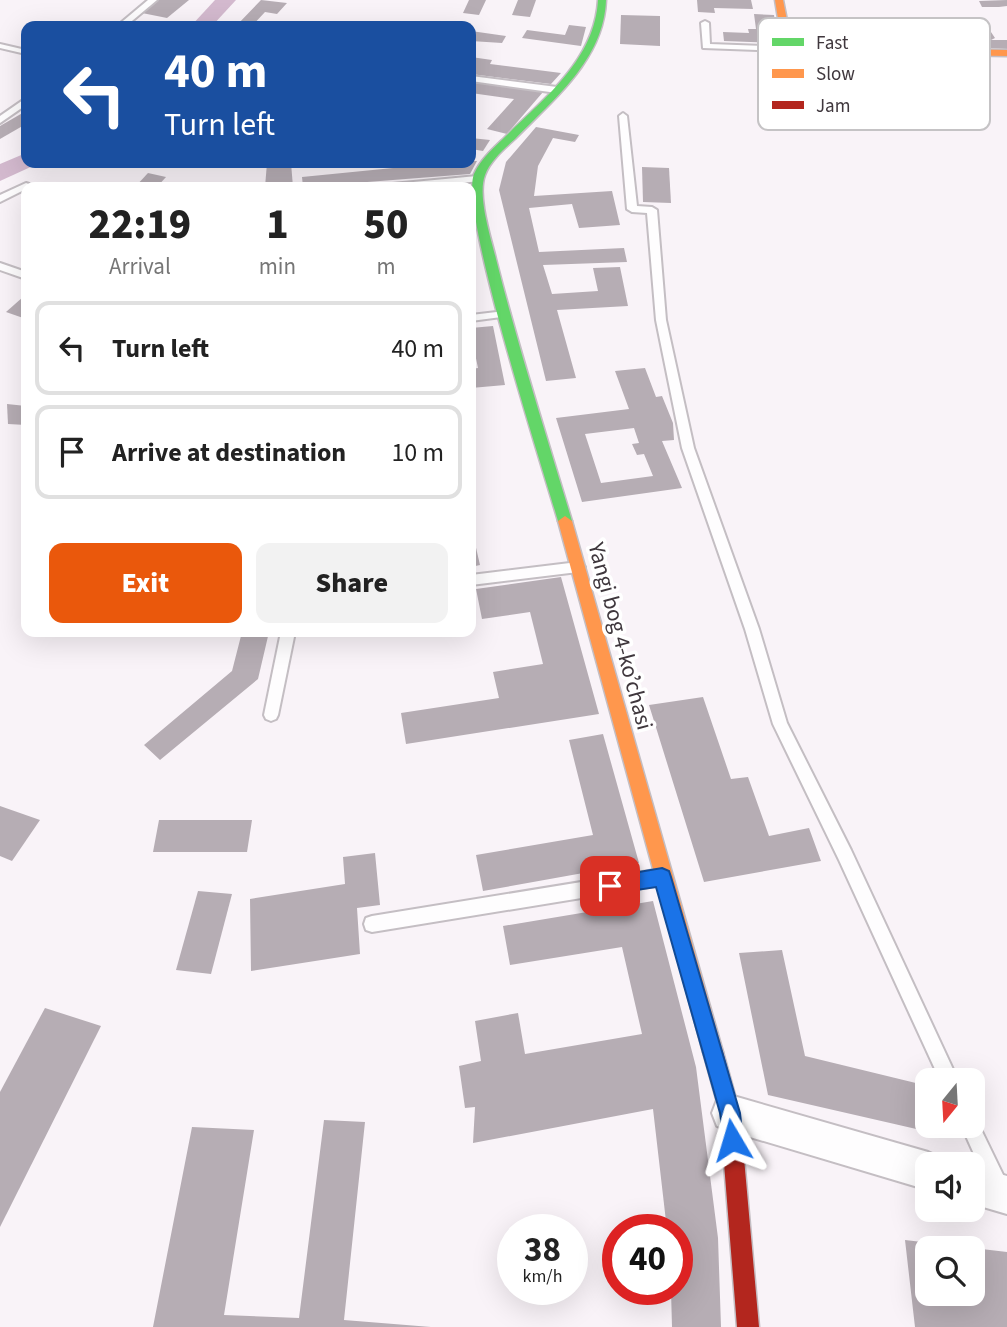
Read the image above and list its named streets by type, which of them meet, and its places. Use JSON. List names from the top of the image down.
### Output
{
  "streets": {
    "street": ["Yangi bog 4-koʼchasi"]
  },
  "legend": ["Fast", "Slow", "Jam"],
  "north": "bottom",
  "page": {
    "turn": ["40 m", "Turn left"],
    "eta": [
      "22:19",
      "Arrival",
      "1",
      "min",
      "50",
      "m"
    ],
    "list": [
      {
        "name": "Turn left",
        "value": "40 m"
      },
      {
        "name": "Arrive at destination",
        "value": "10 m"
      }
    ],
    "buttons": ["Exit", "Share"],
    "speed": "38 km/h",
    "limit": "40"
  }
}
